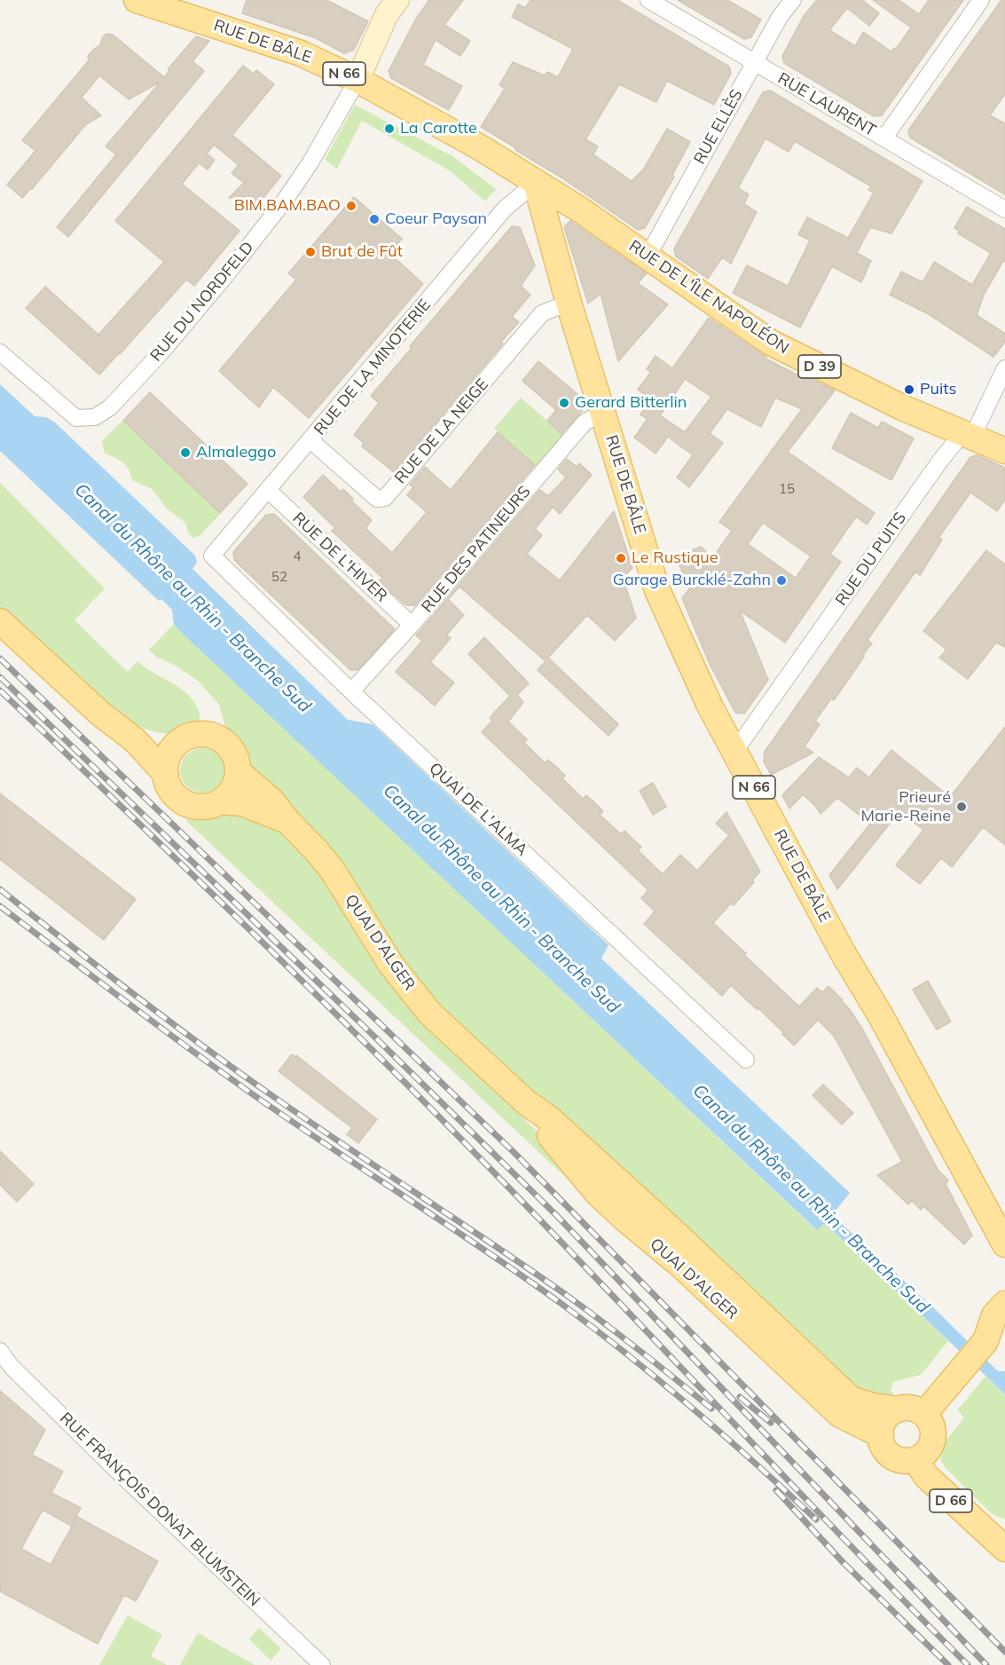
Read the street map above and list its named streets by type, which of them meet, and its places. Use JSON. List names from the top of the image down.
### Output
{
  "streets": {
    "main road": [
      "RUE DE BÂLE",
      "N 66",
      "RUE DE L'ÎLE NAPOLÉON",
      "D 39",
      "QUAI D'ALGER",
      "D 66"
    ],
    "street": [
      "RUE LAURENT",
      "RUE ELLÈS",
      "RUE DU NORDFELD",
      "RUE DE LA MINOTERIE",
      "RUE DE LA NEIGE",
      "RUE DES PATINEURS",
      "RUE DE L'HIVER",
      "RUE DU PUITS",
      "QUAI DE L'ALMA",
      "RUE FRANÇOIS DONAT BLUMSTEIN"
    ]
  },
  "crossings": [
    ["RUE DE BÂLE", "RUE DE L'ÎLE NAPOLÉON"],
    ["RUE DE BÂLE", "RUE DU NORDFELD"],
    ["RUE DE BÂLE", "RUE DE LA MINOTERIE"],
    ["RUE DE BÂLE", "RUE DE LA NEIGE"],
    ["RUE DE BÂLE", "RUE DES PATINEURS"],
    ["RUE DE BÂLE", "RUE DU PUITS"],
    ["RUE LAURENT", "RUE ELLÈS"],
    ["RUE ELLÈS", "RUE DE L'ÎLE NAPOLÉON"],
    ["RUE DE L'ÎLE NAPOLÉON", "RUE DE LA MINOTERIE"],
    ["RUE DE L'ÎLE NAPOLÉON", "RUE DU PUITS"],
    ["RUE DE LA MINOTERIE", "RUE DE LA NEIGE"],
    ["RUE DE LA MINOTERIE", "RUE DE L'HIVER"],
    ["RUE DE LA MINOTERIE", "QUAI DE L'ALMA"],
    ["RUE DES PATINEURS", "RUE DE L'HIVER"],
    ["RUE DES PATINEURS", "QUAI DE L'ALMA"],
    ["QUAI D'ALGER", "D 66"]
  ],
  "water": ["Canal du Rhône au Rhin - Branche Sud"],
  "places": [
    "La Carotte",
    "BIM.BAM.BAO",
    "Coeur Paysan",
    "Brut de Fût",
    "Puits",
    "Gerard Bitterlin",
    "Almaleggo",
    "Le Rustique",
    "Garage Burcklé-Zahn",
    "Prieuré Marie-Reine"
  ],
  "house_numbers": ["15", "4", "52"]
}
